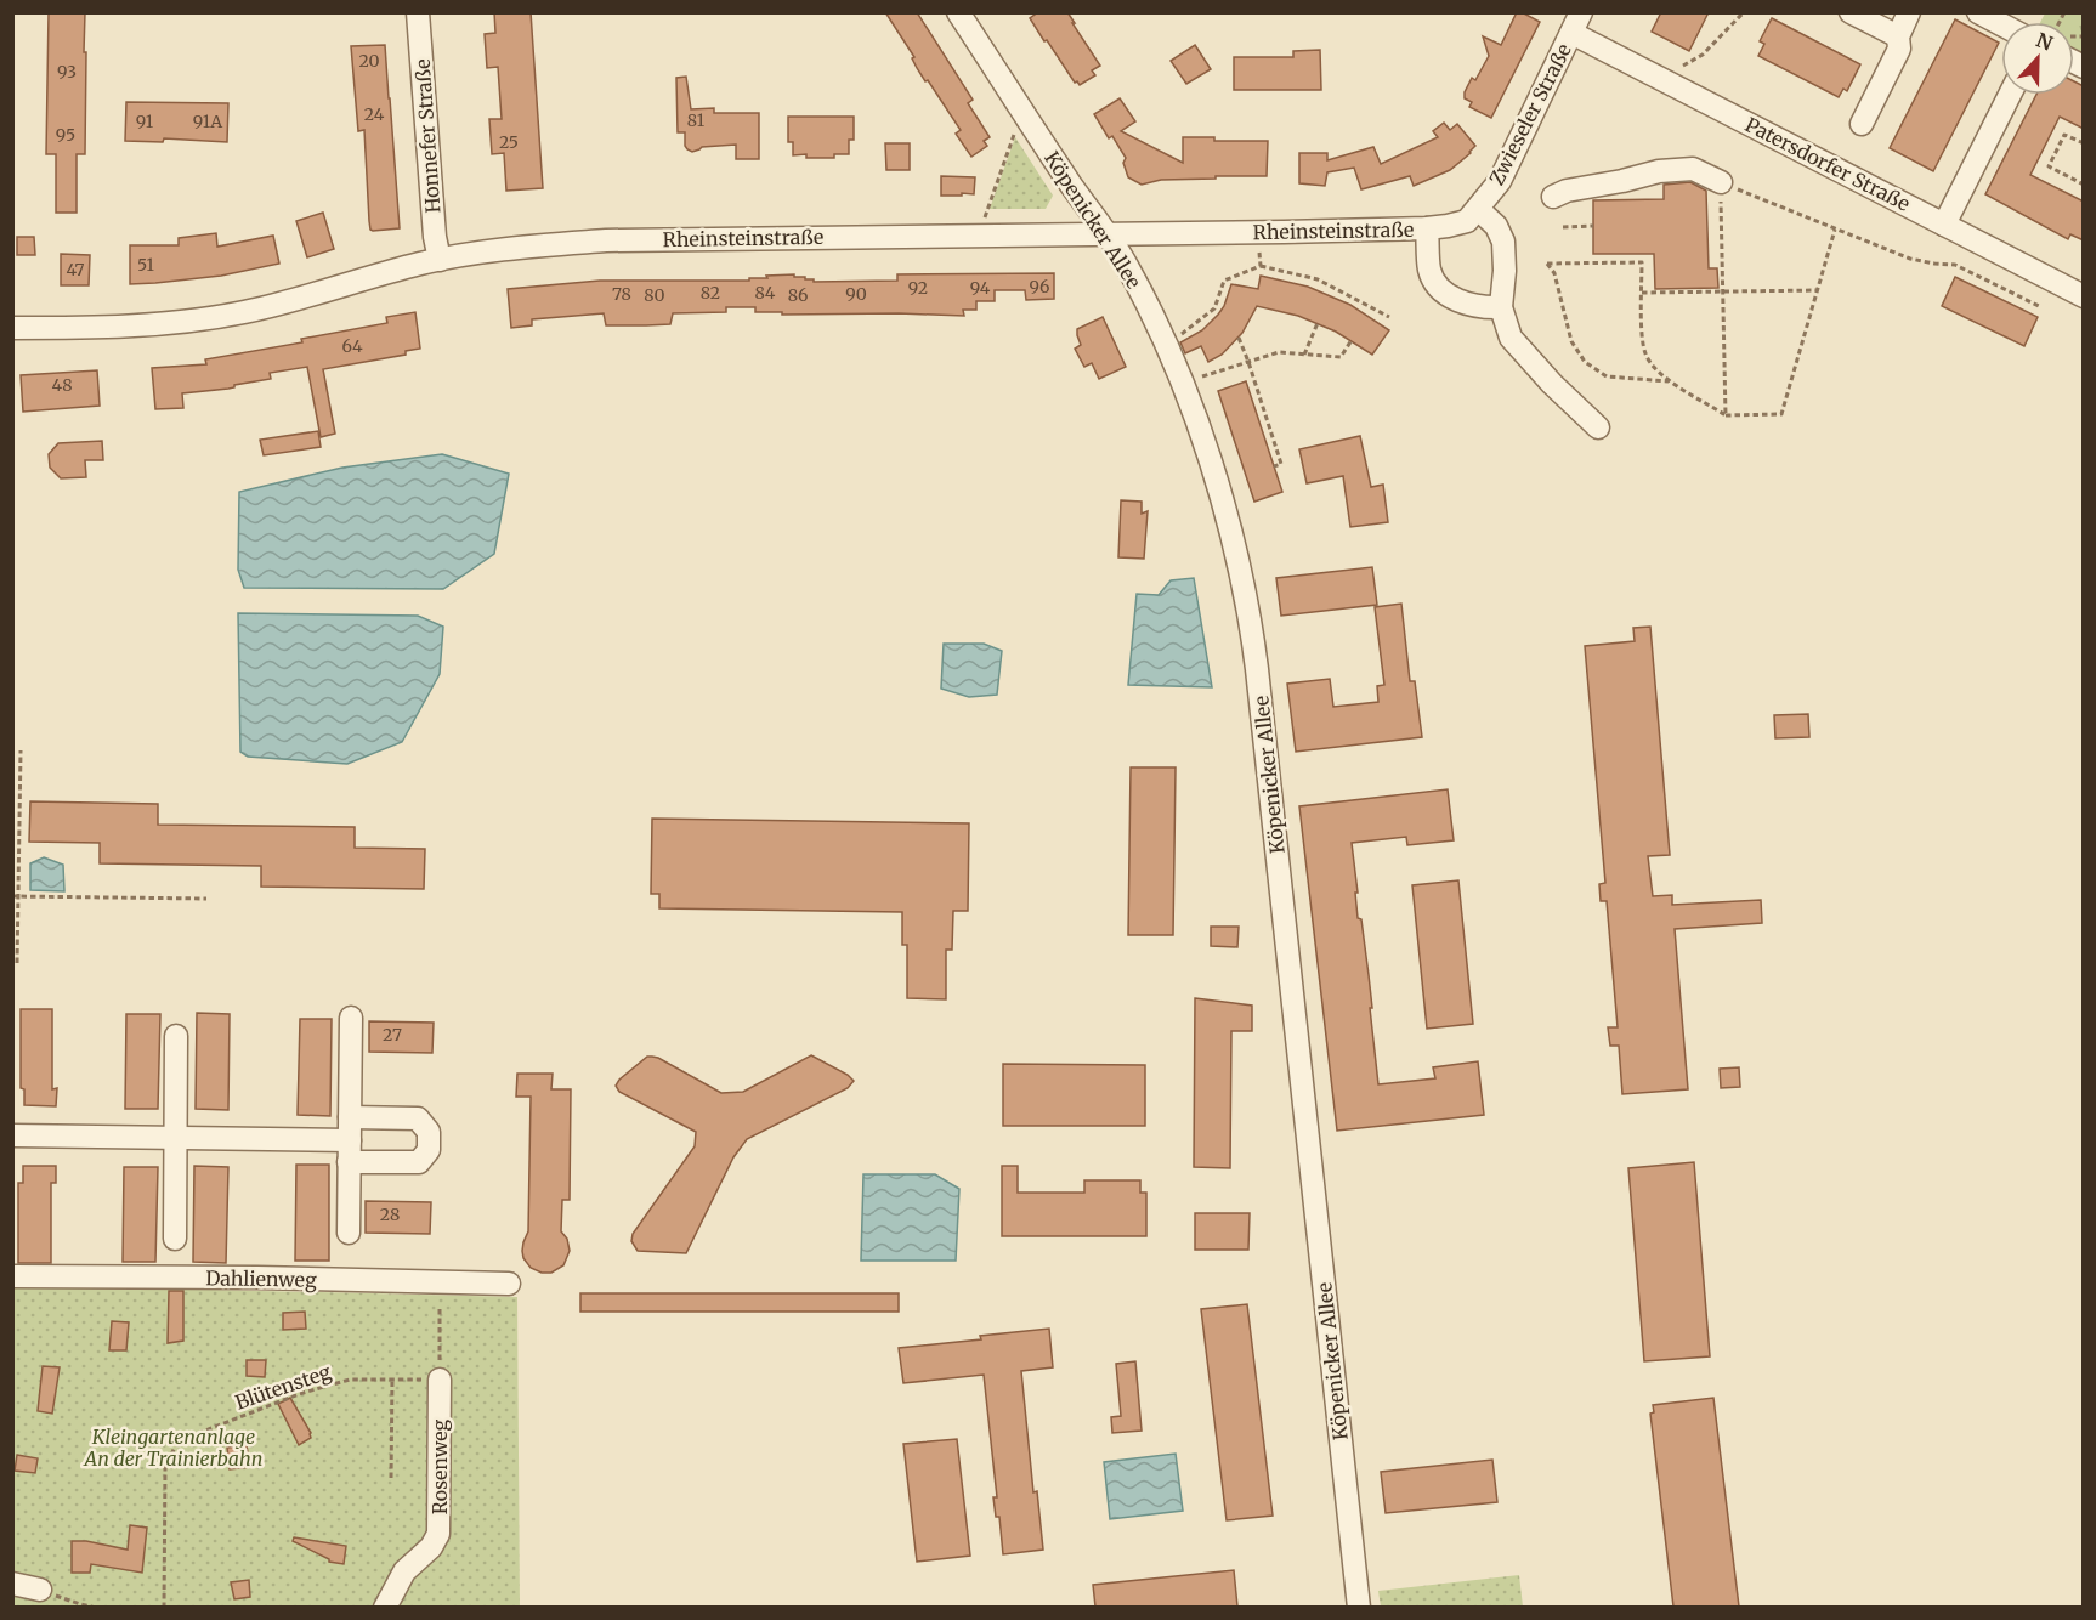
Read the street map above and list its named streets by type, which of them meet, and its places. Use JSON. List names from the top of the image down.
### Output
{
  "streets": {
    "street": [
      "Zwieseler Straße",
      "Honnefer Straße",
      "Patersdorfer Straße",
      "Köpenicker Allee",
      "Rheinsteinstraße",
      "Dahlienweg",
      "Rosenweg"
    ],
    "path": ["Blütensteg"]
  },
  "crossings": [
    ["Zwieseler Straße", "Patersdorfer Straße"],
    ["Zwieseler Straße", "Rheinsteinstraße"],
    ["Honnefer Straße", "Rheinsteinstraße"],
    ["Köpenicker Allee", "Rheinsteinstraße"],
    ["Blütensteg", "Rosenweg"]
  ],
  "parks": ["Kleingartenanlage An der Trainierbahn"],
  "house_numbers": [
    "20",
    "93",
    "24",
    "81",
    "91",
    "91A",
    "95",
    "25",
    "51",
    "47",
    "96",
    "92",
    "94",
    "82",
    "84",
    "78",
    "90",
    "80",
    "86",
    "64",
    "48",
    "27",
    "28"
  ],
  "north": "top"
}
